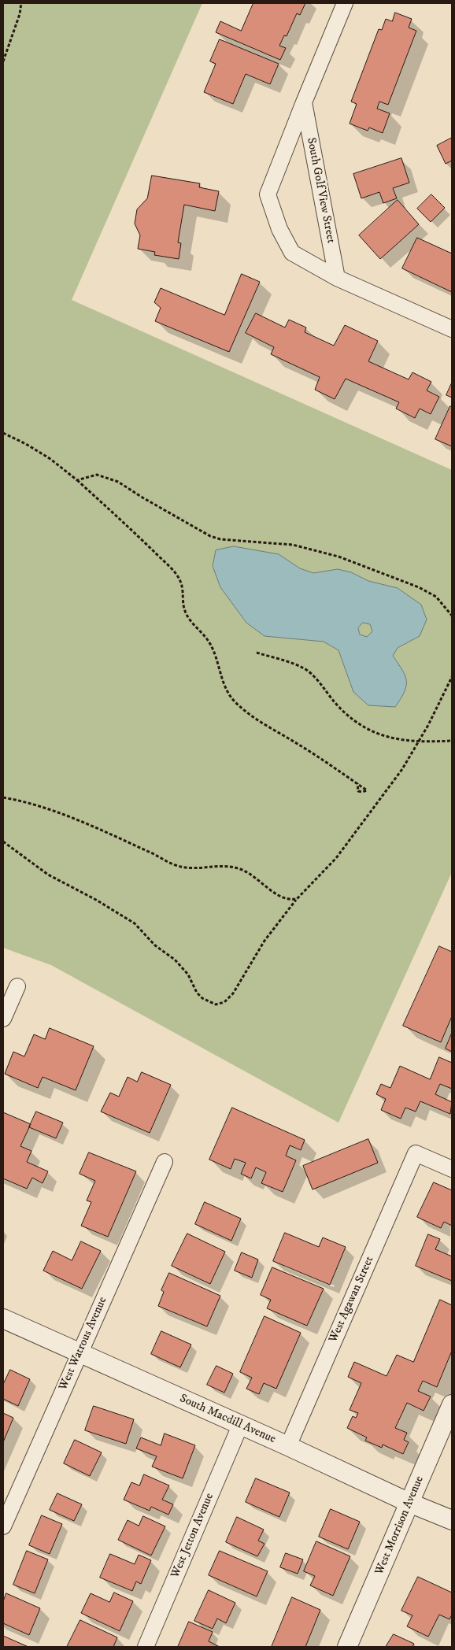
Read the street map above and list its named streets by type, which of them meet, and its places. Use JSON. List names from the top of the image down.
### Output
{
  "streets": {
    "street": [
      "South Golf View Street",
      "West Agawan Street",
      "West Watrous Avenue",
      "South Macdill Avenue",
      "West Morrison Avenue",
      "West Jetton Avenue"
    ]
  },
  "crossings": [
    ["West Agawan Street", "South Macdill Avenue"],
    ["West Watrous Avenue", "South Macdill Avenue"],
    ["South Macdill Avenue", "West Morrison Avenue"],
    ["South Macdill Avenue", "West Jetton Avenue"]
  ]
}
